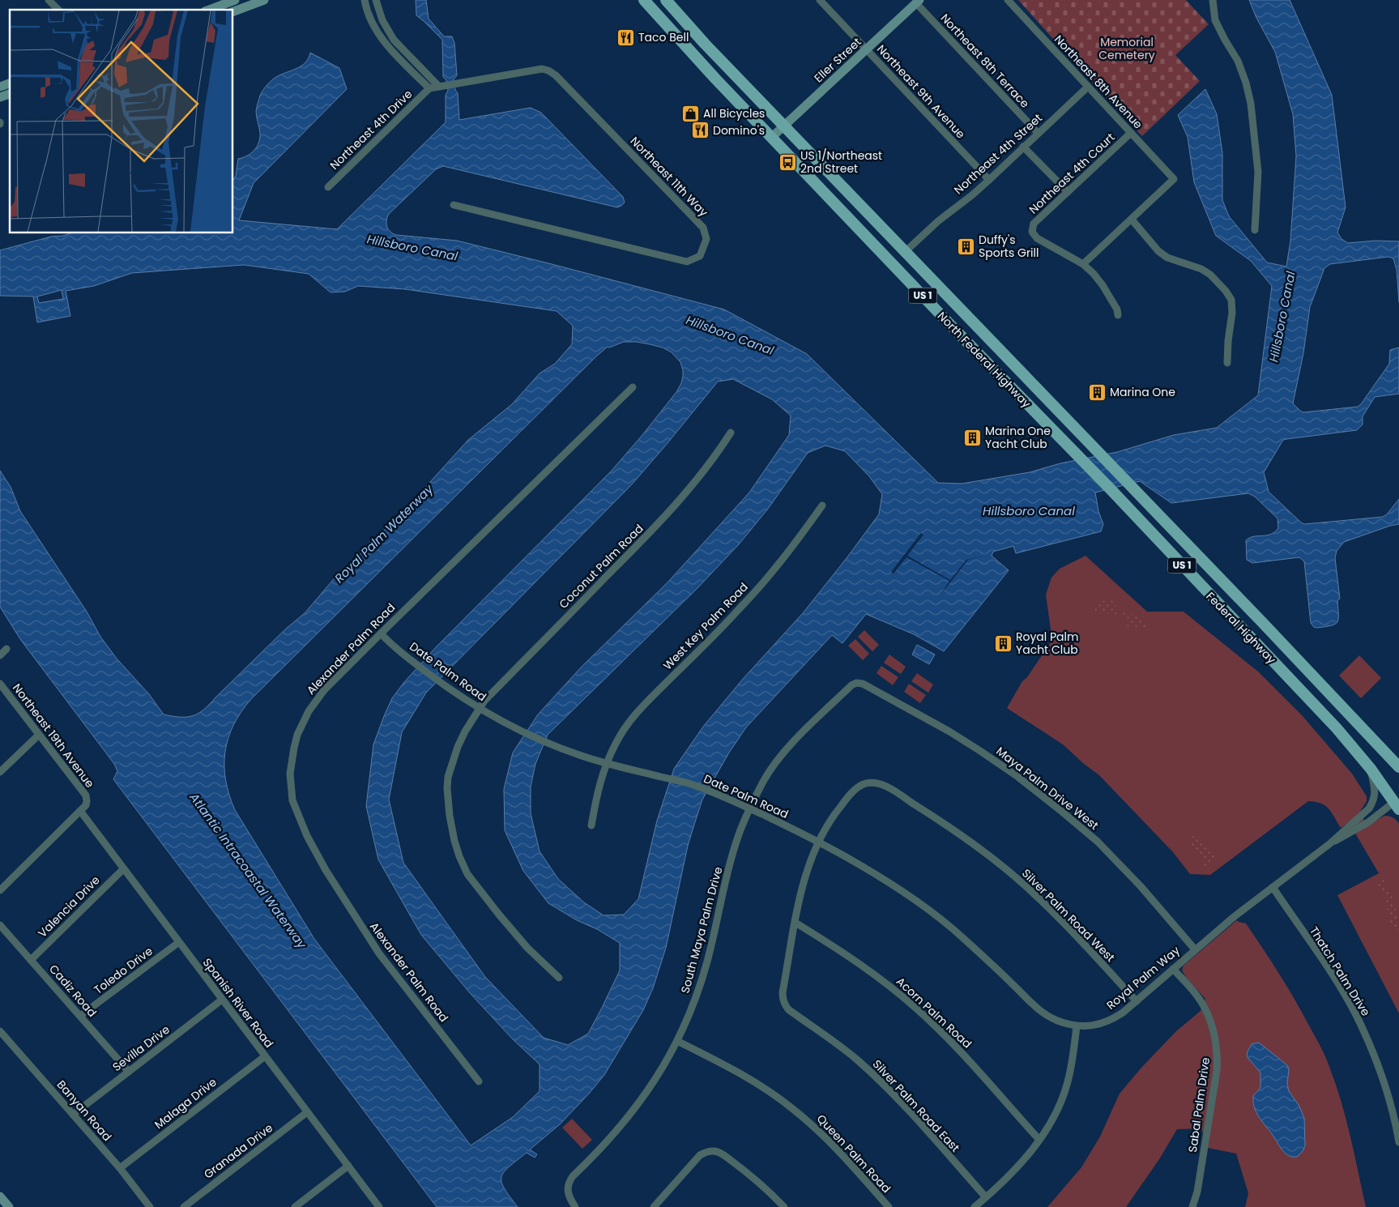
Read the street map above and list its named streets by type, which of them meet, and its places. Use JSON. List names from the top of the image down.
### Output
{
  "streets": {
    "main road": ["US 1", "North Federal Highway", "Federal Highway"],
    "street": [
      "Eller Street",
      "Northeast 8th Terrace",
      "Northeast 8th Avenue",
      "Northeast 9th Avenue",
      "Northeast 4th Drive",
      "Northeast 4th Street",
      "Northeast 4th Court",
      "Northeast 11th Way",
      "Coconut Palm Road",
      "West Key Palm Road",
      "Alexander Palm Road",
      "Date Palm Road",
      "Northeast 19th Avenue",
      "Maya Palm Drive West",
      "Valencia Drive",
      "Silver Palm Road West",
      "South Maya Palm Drive",
      "Toledo Drive",
      "Thatch Palm Drive",
      "Royal Palm Way",
      "Cadiz Road",
      "Spanish River Road",
      "Acorn Palm Road",
      "Sevilla Drive",
      "Malaga Drive",
      "Sabal Palm Drive",
      "Silver Palm Road East",
      "Banyan Road",
      "Granada Drive",
      "Queen Palm Road"
    ]
  },
  "crossings": [
    ["Eller Street", "Northeast 8th Terrace"],
    ["Eller Street", "Northeast 9th Avenue"],
    ["Eller Street", "North Federal Highway"],
    ["Northeast 8th Terrace", "Northeast 4th Street"],
    ["Northeast 8th Avenue", "Northeast 4th Street"],
    ["Northeast 8th Avenue", "Northeast 4th Court"],
    ["Northeast 9th Avenue", "Northeast 4th Street"],
    ["Northeast 4th Drive", "Northeast 11th Way"],
    ["Northeast 4th Street", "North Federal Highway"],
    ["North Federal Highway", "Federal Highway"],
    ["Coconut Palm Road", "Date Palm Road"],
    ["West Key Palm Road", "Date Palm Road"],
    ["Federal Highway", "Royal Palm Way"],
    ["Alexander Palm Road", "Date Palm Road"],
    ["Date Palm Road", "Silver Palm Road West"],
    ["Date Palm Road", "South Maya Palm Drive"],
    ["Date Palm Road", "Royal Palm Way"],
    ["Northeast 19th Avenue", "Spanish River Road"],
    ["Maya Palm Drive West", "South Maya Palm Drive"],
    ["Maya Palm Drive West", "Royal Palm Way"],
    ["Valencia Drive", "Cadiz Road"],
    ["Valencia Drive", "Spanish River Road"],
    ["Silver Palm Road West", "Royal Palm Way"],
    ["South Maya Palm Drive", "Queen Palm Road"],
    ["Toledo Drive", "Cadiz Road"],
    ["Toledo Drive", "Spanish River Road"],
    ["Thatch Palm Drive", "Royal Palm Way"],
    ["Royal Palm Way", "Sabal Palm Drive"],
    ["Cadiz Road", "Sevilla Drive"],
    ["Spanish River Road", "Sevilla Drive"],
    ["Spanish River Road", "Malaga Drive"],
    ["Spanish River Road", "Granada Drive"],
    ["Acorn Palm Road", "Silver Palm Road East"],
    ["Sevilla Drive", "Banyan Road"],
    ["Malaga Drive", "Banyan Road"]
  ],
  "water": ["Hillsboro Canal", "Royal Palm Waterway", "Atlantic Intracoastal Waterway"],
  "parks": ["Memorial Cemetery"],
  "places": {
    "restaurant": ["Taco Bell", "Domino's"],
    "shop": ["All Bicycles"],
    "bus stop": ["US 1/Northeast 2nd Street"],
    "building": [
      "Duffy's Sports Grill",
      "Marina One",
      "Marina One Yacht Club",
      "Royal Palm Yacht Club"
    ]
  }
}
